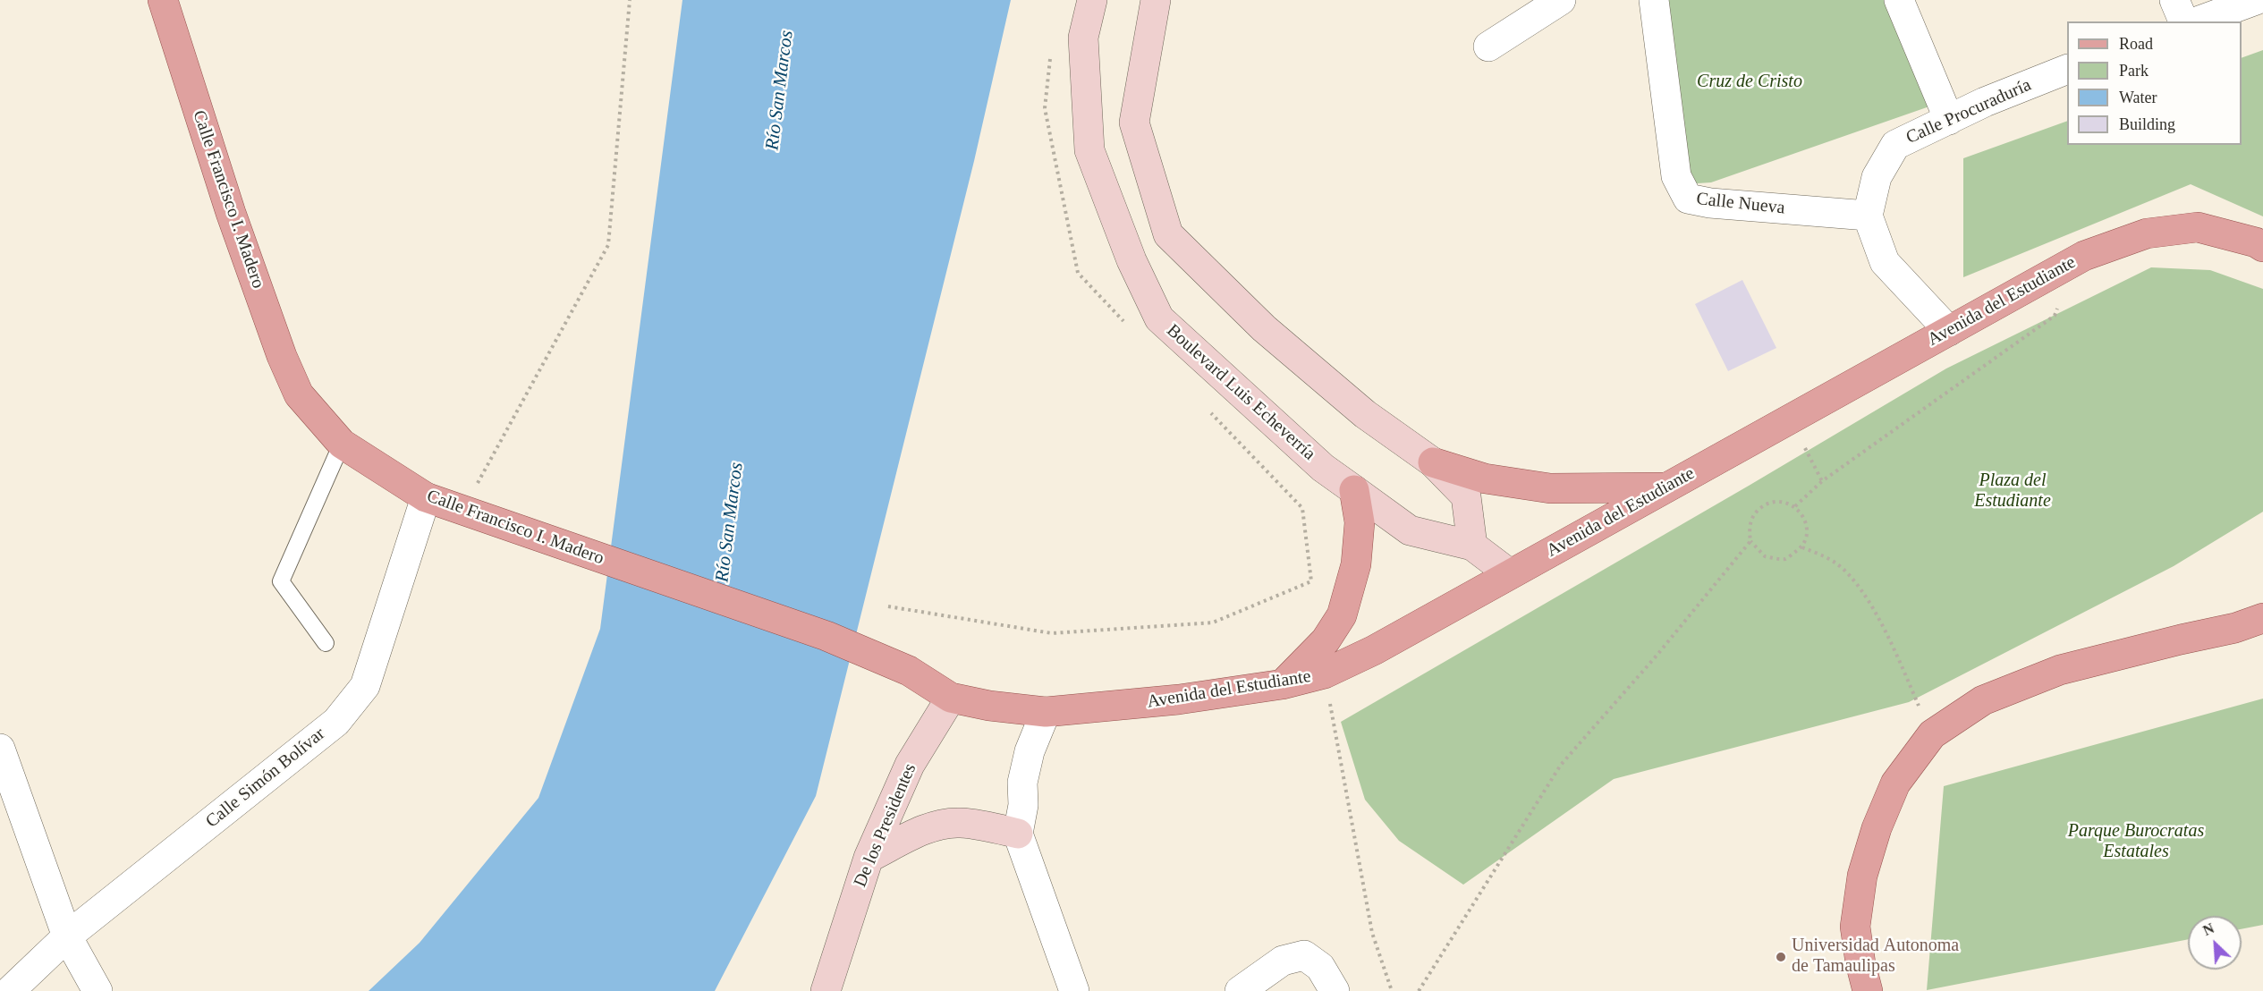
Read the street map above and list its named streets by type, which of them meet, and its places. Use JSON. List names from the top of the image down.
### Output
{
  "streets": {
    "main road": [
      "Calle Francisco I. Madero",
      "Avenida del Estudiante",
      "Boulevard Luis Echeverría",
      "De los Presidentes"
    ],
    "street": ["Calle Procuraduría", "Calle Nueva", "Calle Simón Bolívar"]
  },
  "crossings": [
    ["Calle Procuraduría", "Calle Nueva"],
    ["Calle Francisco I. Madero", "Avenida del Estudiante"],
    ["Calle Francisco I. Madero", "Calle Simón Bolívar"],
    ["Calle Francisco I. Madero", "De los Presidentes"],
    ["Avenida del Estudiante", "Boulevard Luis Echeverría"],
    ["Avenida del Estudiante", "De los Presidentes"]
  ],
  "water": ["Río San Marcos"],
  "parks": ["Cruz de Cristo", "Plaza del Estudiante", "Parque Burocratas Estatales"],
  "places": ["Universidad Autonoma de Tamaulipas"],
  "legend": [
    "Road",
    "Park",
    "Water",
    "Building"
  ],
  "north": "top left"
}
